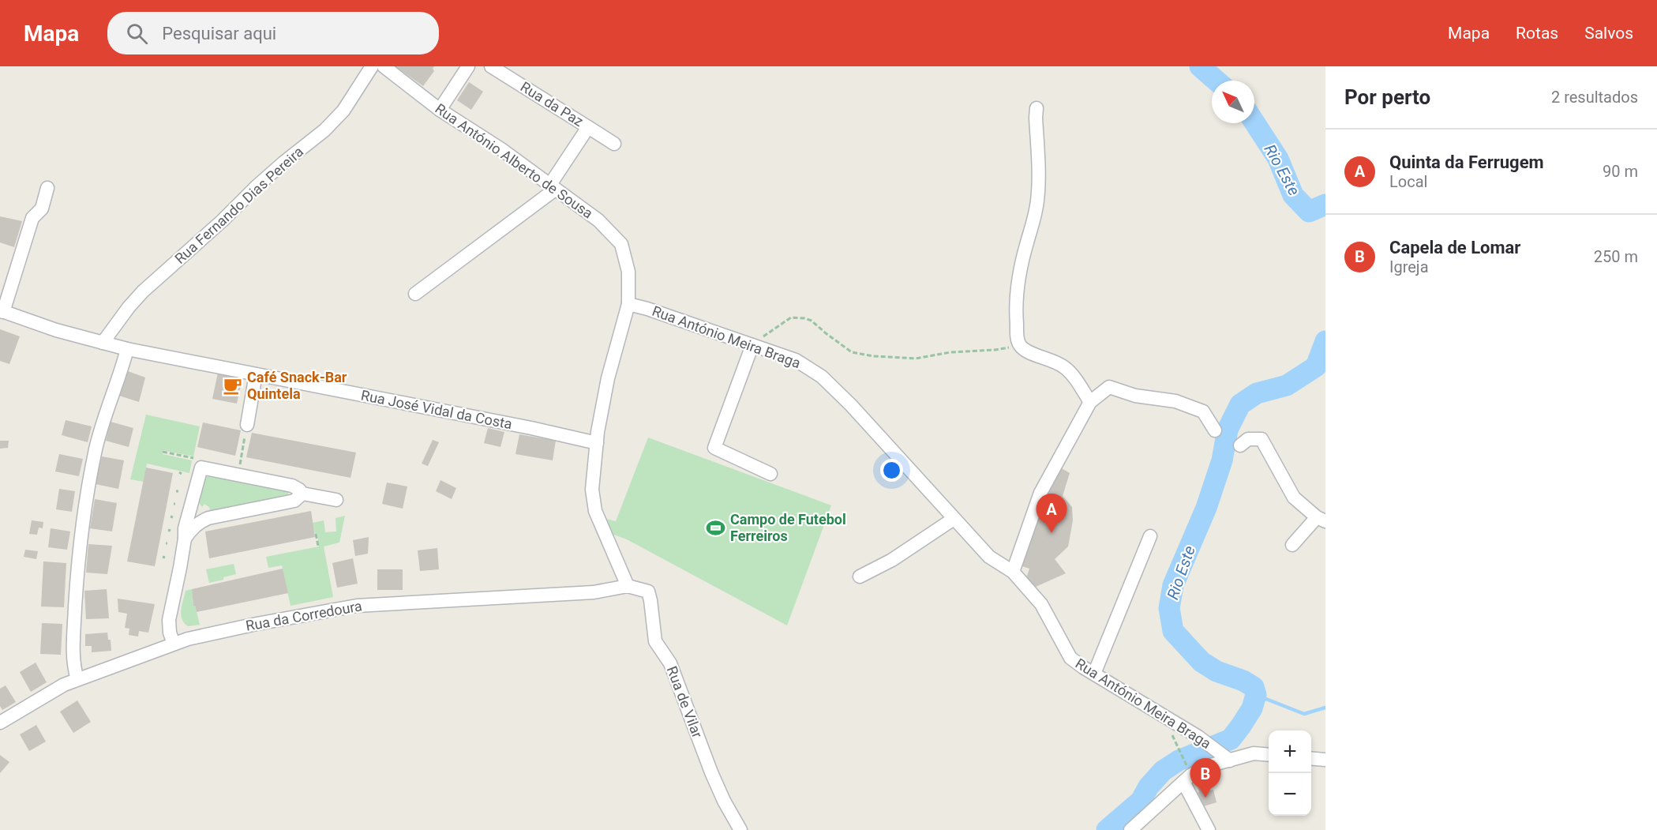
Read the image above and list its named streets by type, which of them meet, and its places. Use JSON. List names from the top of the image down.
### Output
{
  "streets": {
    "street": [
      "Rua da Paz",
      "Rua António Alberto de Sousa",
      "Rua Fernando Dias Pereira",
      "Rua António Meira Braga",
      "Rua José Vidal da Costa",
      "Rua da Corredoura",
      "Rua de Vilar"
    ]
  },
  "crossings": [
    ["Rua da Paz", "Rua António Alberto de Sousa"],
    ["Rua António Alberto de Sousa", "Rua António Meira Braga"],
    ["Rua Fernando Dias Pereira", "Rua José Vidal da Costa"],
    ["Rua da Corredoura", "Rua de Vilar"]
  ],
  "water": ["Rio Este"],
  "places": {
    "cafe": ["Café Snack-Bar Quintela"],
    "sports": ["Campo de Futebol Ferreiros"]
  },
  "north": "top left",
  "page": {
    "header": "Mapa",
    "search": "Pesquisar aqui",
    "nav": ["Mapa", "Rotas", "Salvos"],
    "heading": ["Por perto", "2 resultados"],
    "list": [
      {
        "mark": "A",
        "name": "Quinta da Ferrugem",
        "note": "Local",
        "value": "90 m"
      },
      {
        "mark": "B",
        "name": "Capela de Lomar",
        "note": "Igreja",
        "value": "250 m"
      }
    ],
    "pins": ["A", "B"],
    "map_buttons": ["+", "−"]
  }
}
